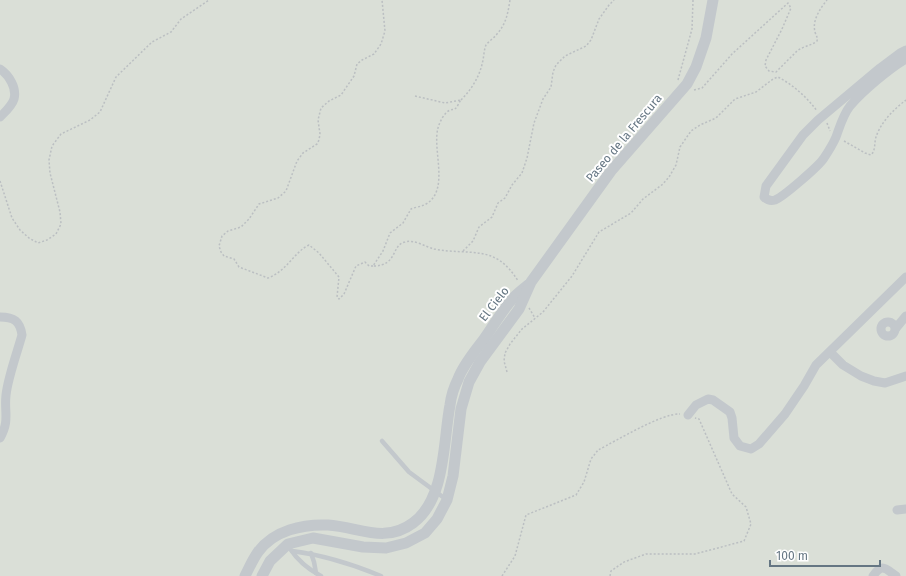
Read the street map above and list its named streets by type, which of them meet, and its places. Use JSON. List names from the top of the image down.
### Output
{
  "streets": {
    "street": ["Paseo de la Frescura", "El Cielo"]
  },
  "crossings": [
    ["Paseo de la Frescura", "El Cielo"]
  ],
  "scale_bar": "100 m"
}
